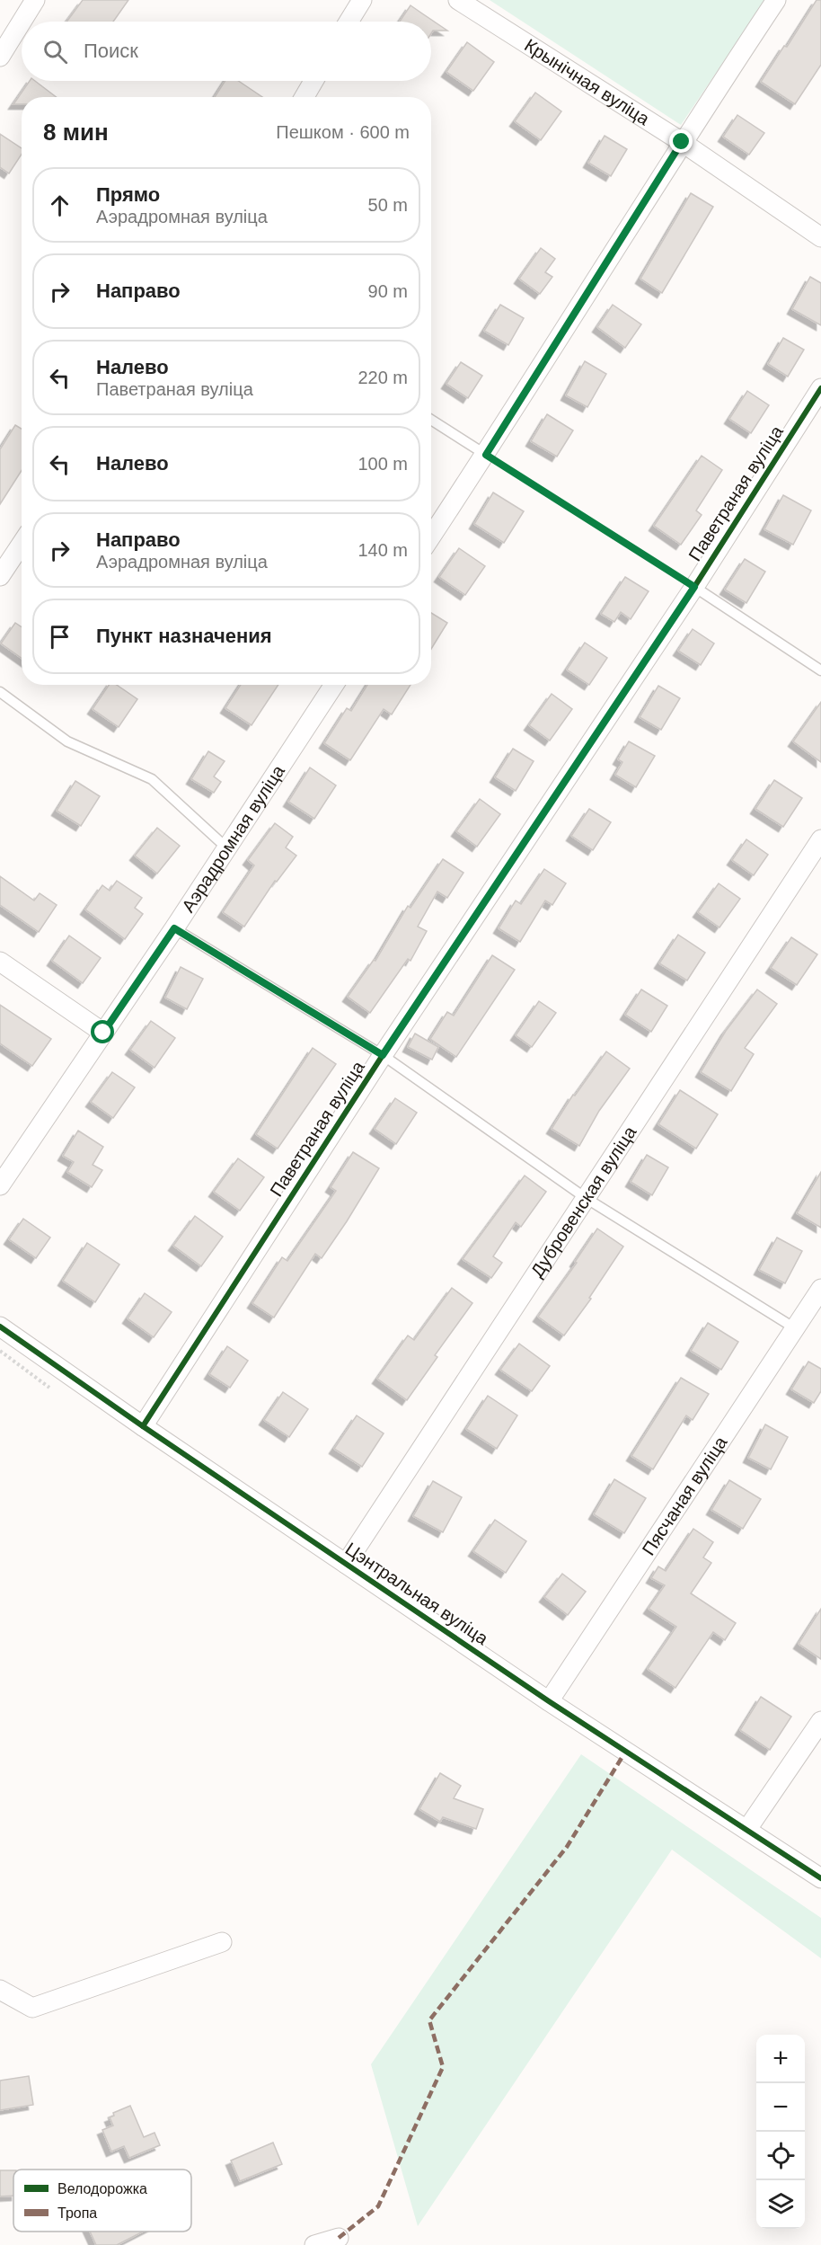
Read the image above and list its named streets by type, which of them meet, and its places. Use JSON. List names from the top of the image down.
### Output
{
  "streets": {
    "street": [
      "Крынічная вуліца",
      "Паветраная вуліца",
      "Аэрадромная вуліца",
      "Дубровенская вуліца",
      "Пясчаная вуліца",
      "Цэнтральная вуліца"
    ]
  },
  "crossings": [
    ["Паветраная вуліца", "Цэнтральная вуліца"],
    ["Дубровенская вуліца", "Цэнтральная вуліца"],
    ["Пясчаная вуліца", "Цэнтральная вуліца"]
  ],
  "legend": ["Велодорожка", "Тропа"],
  "page": {
    "search": "Поиск",
    "heading": ["8 мин", "Пешком · 600 m"],
    "list": [
      ["Прямо", "Аэрадромная вуліца", "50 m"],
      ["Направо", "90 m"],
      ["Налево", "Паветраная вуліца", "220 m"],
      ["Налево", "100 m"],
      ["Направо", "Аэрадромная вуліца", "140 m"],
      "Пункт назначения"
    ],
    "map_buttons": ["+", "−"]
  }
}
